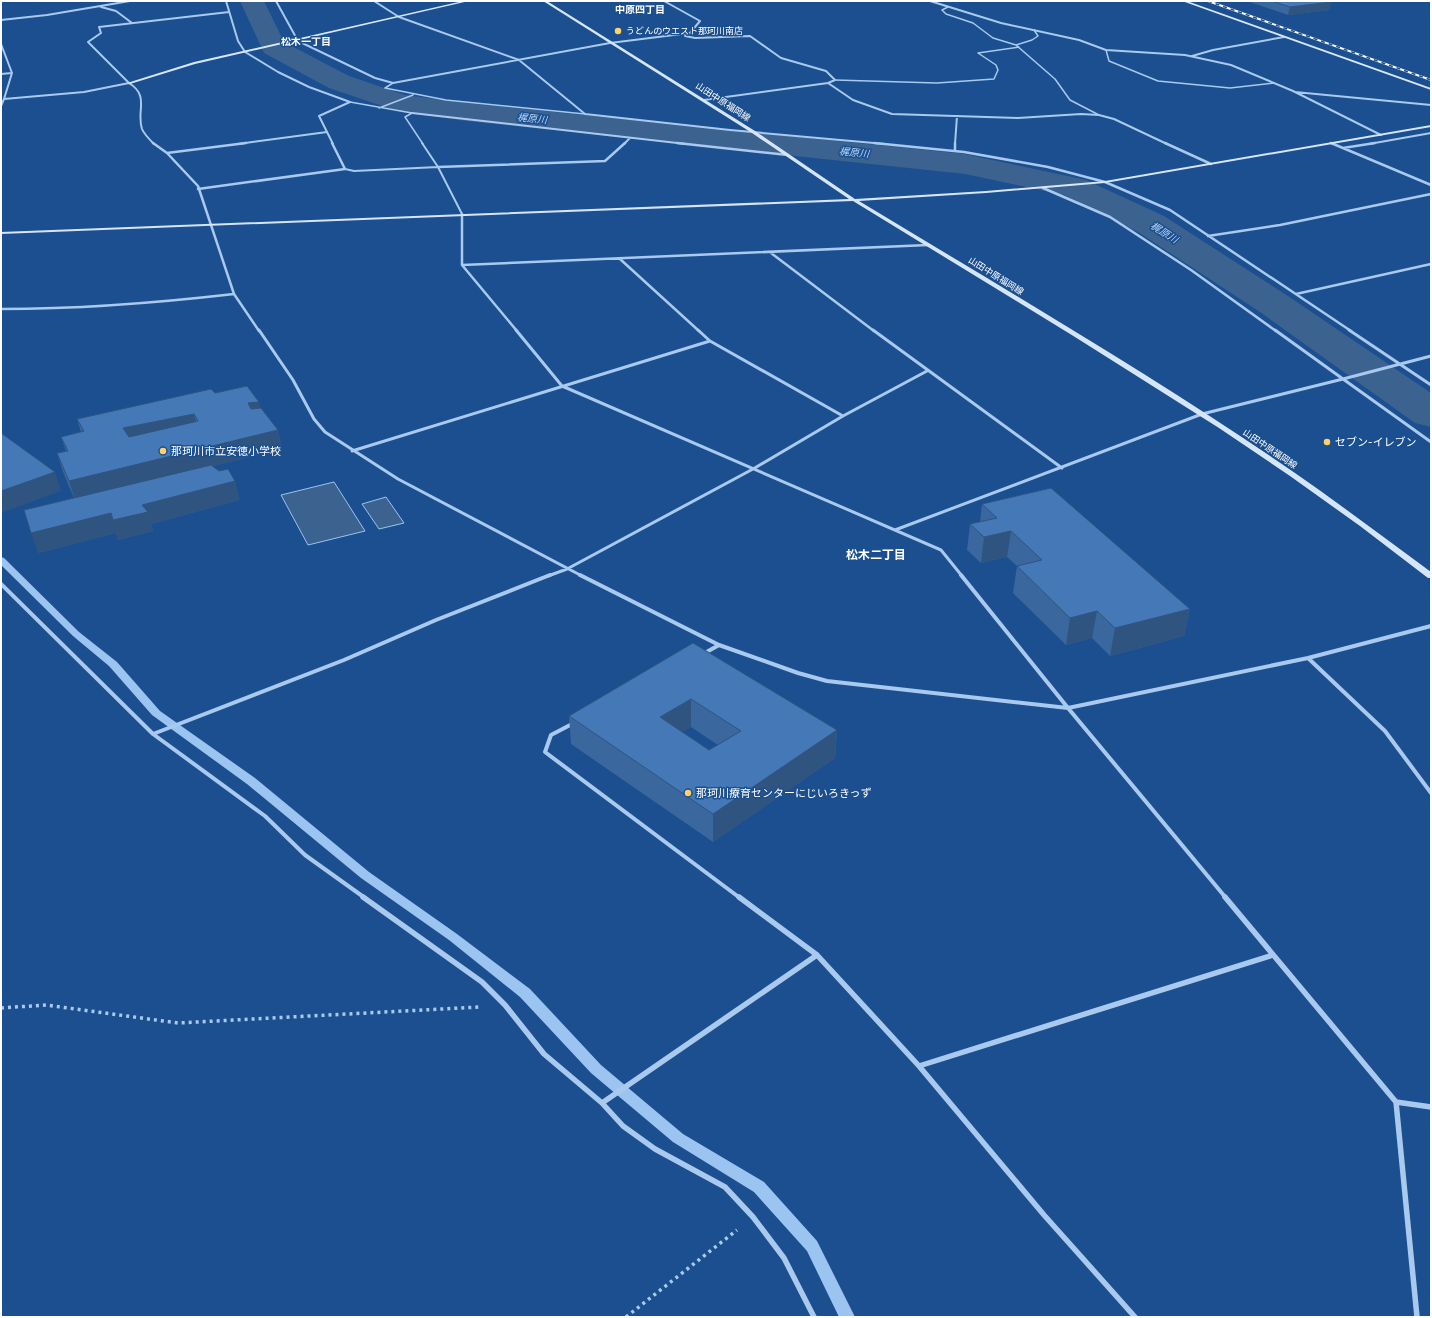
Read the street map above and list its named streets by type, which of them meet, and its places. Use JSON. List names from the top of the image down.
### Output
{
  "streets": {
    "street": ["山田中原福岡線"]
  },
  "districts": ["中原四丁目", "松木一丁目", "松木二丁目"],
  "water": ["梶原川"],
  "places": [
    "うどんのウエスト那珂川南店",
    "セブン-イレブン",
    "那珂川市立安徳小学校",
    "那珂川療育センターにじいろきっず"
  ]
}
